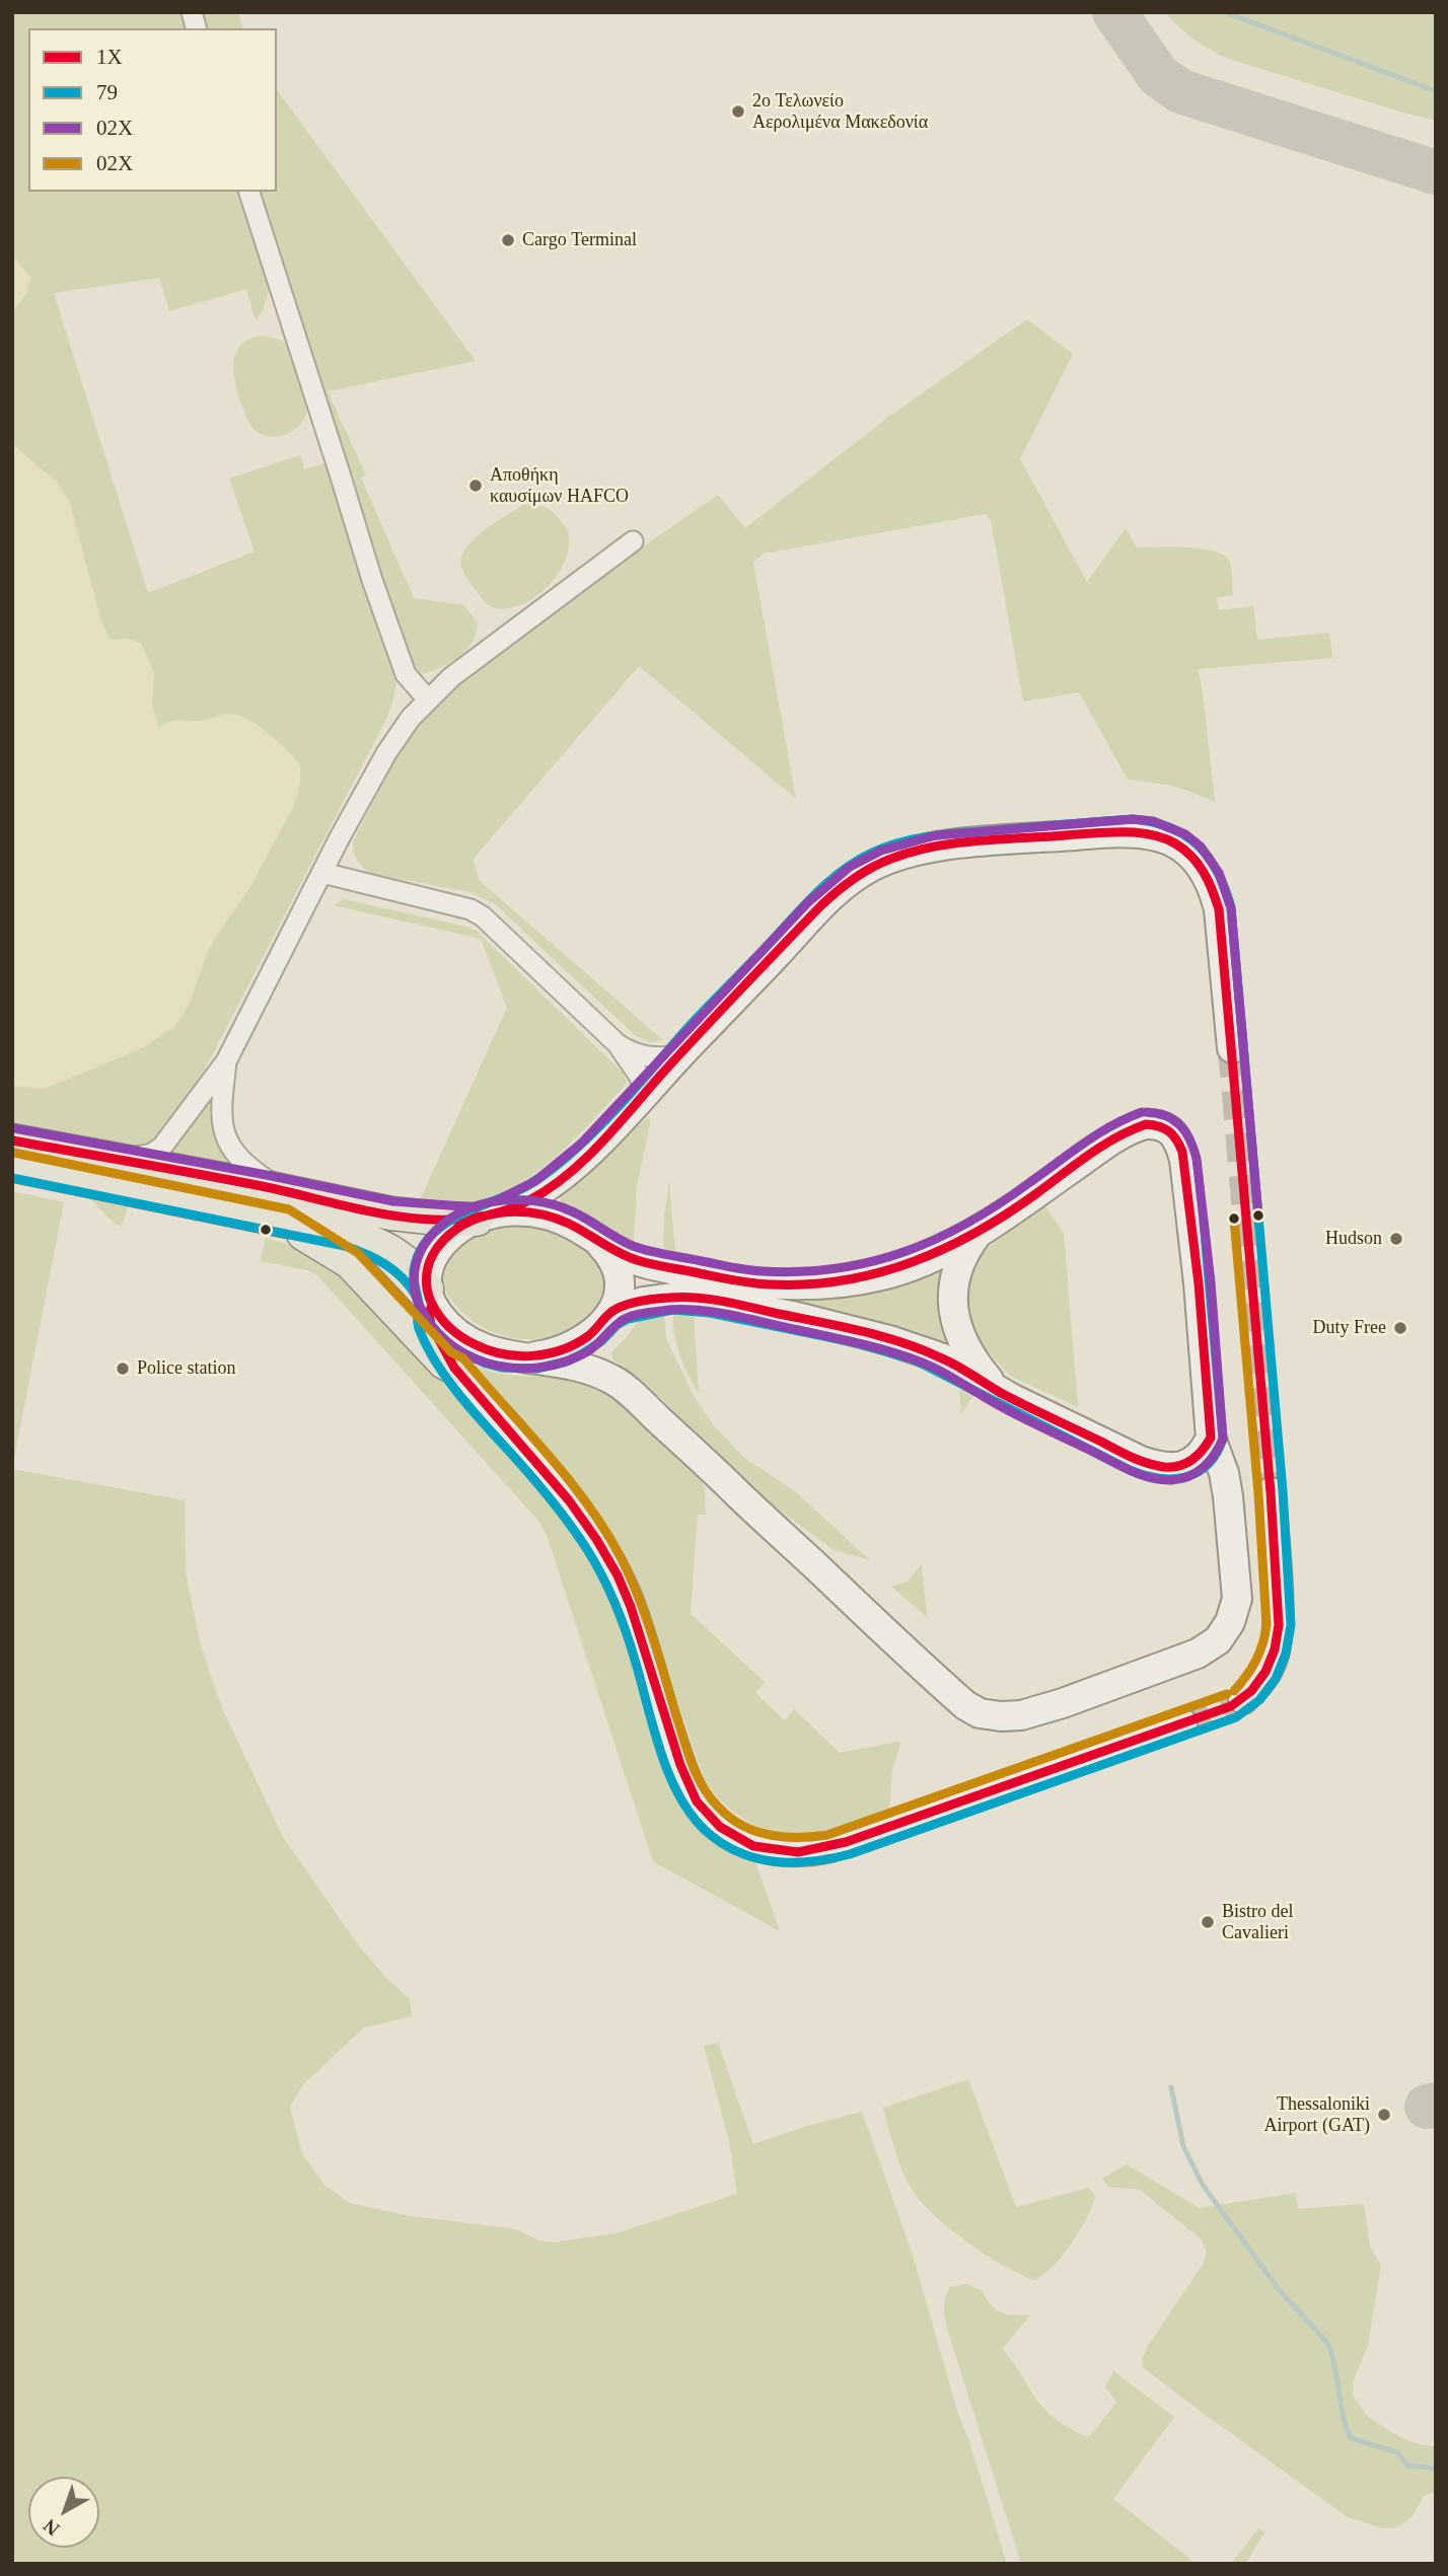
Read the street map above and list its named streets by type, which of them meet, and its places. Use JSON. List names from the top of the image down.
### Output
{
  "places": [
    "2ο Τελωνείο Αερολιμένα Μακεδονία",
    "Cargo Terminal",
    "Αποθήκη καυσίμων HAFCO",
    "Hudson",
    "Duty Free",
    "Police station",
    "Bistro del Cavalieri",
    "Thessaloniki Airport (GAT)"
  ],
  "lines": [
    "transit line 79",
    "transit line 02Χ",
    "transit line 1Χ",
    "transit line 02X"
  ],
  "legend": [
    "1Χ",
    "79",
    "02Χ",
    "02X"
  ],
  "north": "bottom left"
}
